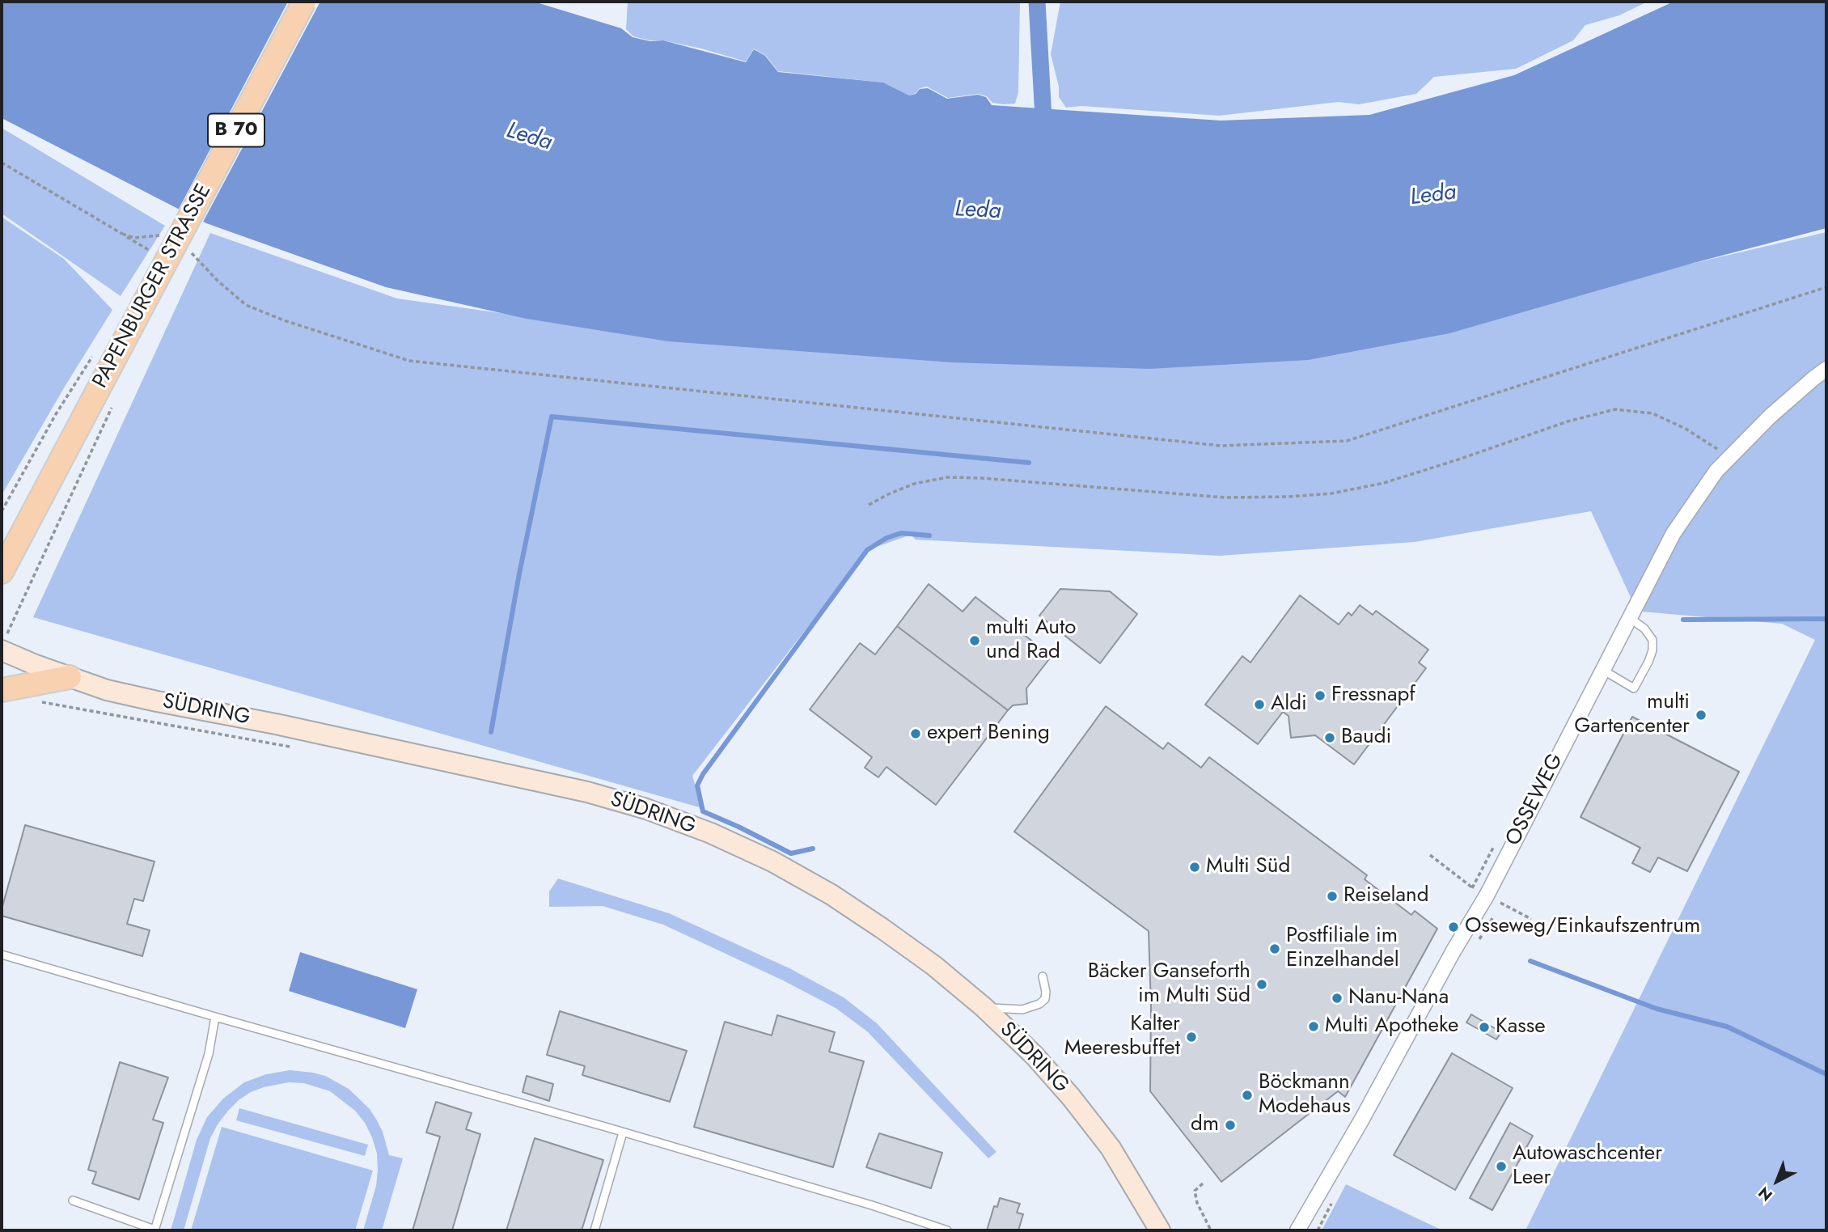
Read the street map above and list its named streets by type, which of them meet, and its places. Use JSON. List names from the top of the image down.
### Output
{
  "streets": {
    "main road": ["B 70", "PAPENBURGER STRASSE", "SÜDRING"],
    "street": ["OSSEWEG"]
  },
  "water": ["Leda"],
  "places": [
    "multi Auto und Rad",
    "Fressnapf",
    "Aldi",
    "multi Gartencenter",
    "expert Bening",
    "Baudi",
    "Multi Süd",
    "Reiseland",
    "Osseweg/Einkaufszentrum",
    "Postfiliale im Einzelhandel",
    "Bäcker Ganseforth im Multi Süd",
    "Nanu-Nana",
    "Multi Apotheke",
    "Kasse",
    "Kalter Meeresbuffet",
    "Böckmann Modehaus",
    "dm",
    "Autowaschcenter Leer"
  ],
  "north": "bottom left"
}
